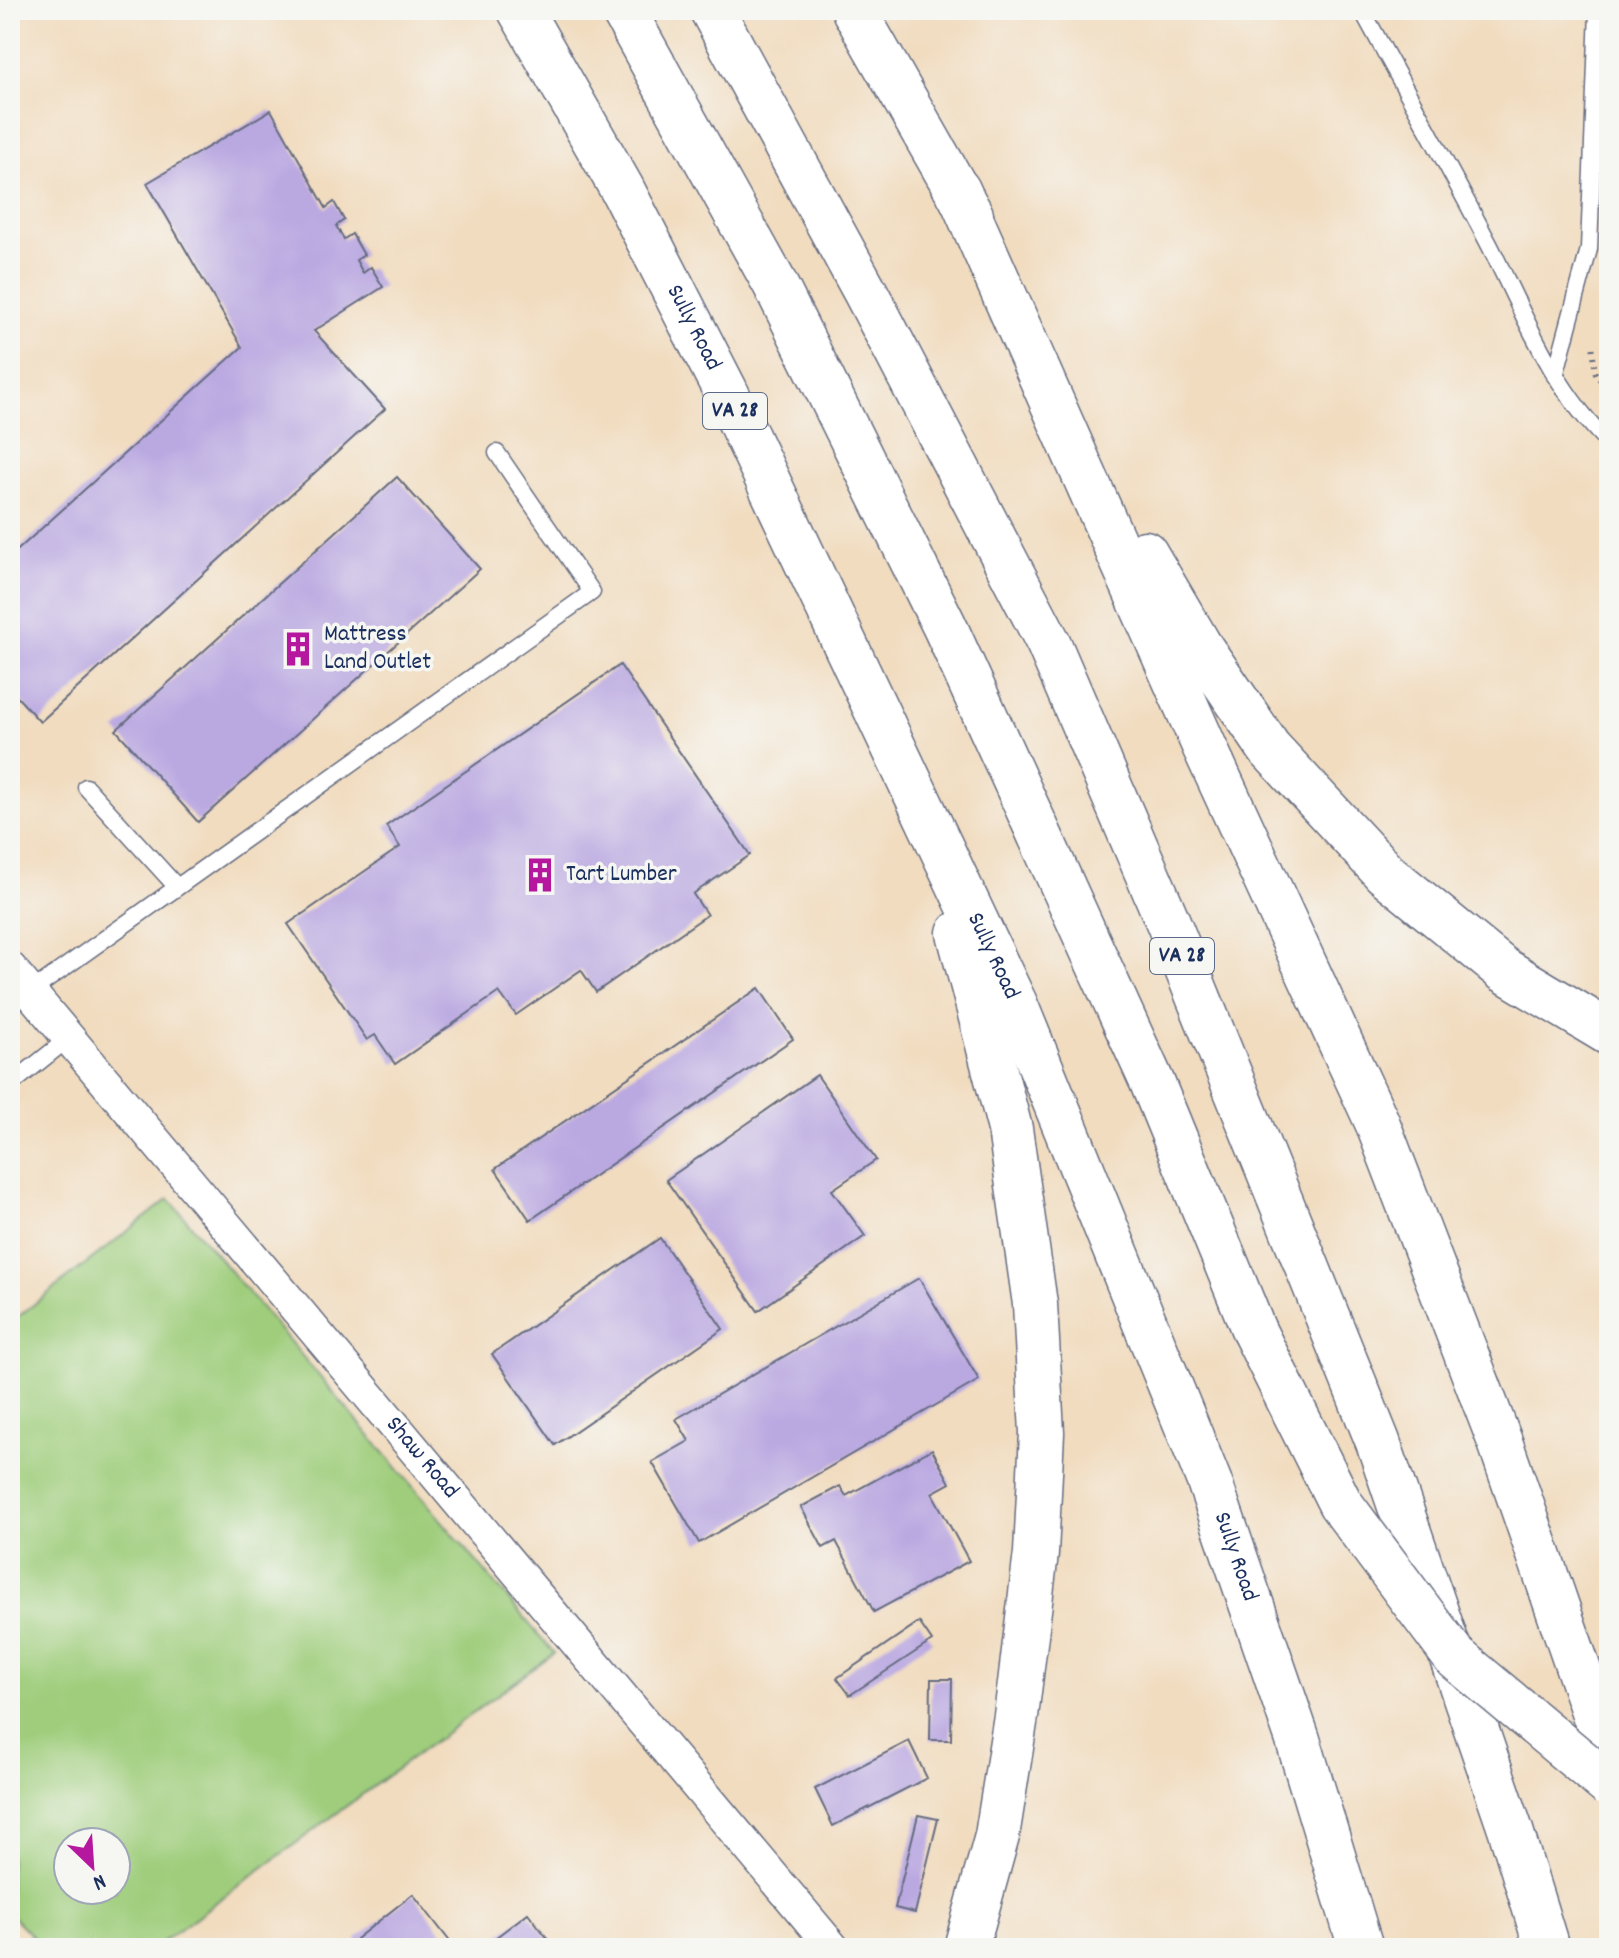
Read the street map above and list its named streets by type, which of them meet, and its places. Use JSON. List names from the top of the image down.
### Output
{
  "streets": {
    "highway": ["Sully Road", "VA 28"],
    "street": ["Shaw Road"]
  },
  "places": {
    "building": ["Mattress Land Outlet", "Tart Lumber"]
  },
  "north": "bottom right"
}
